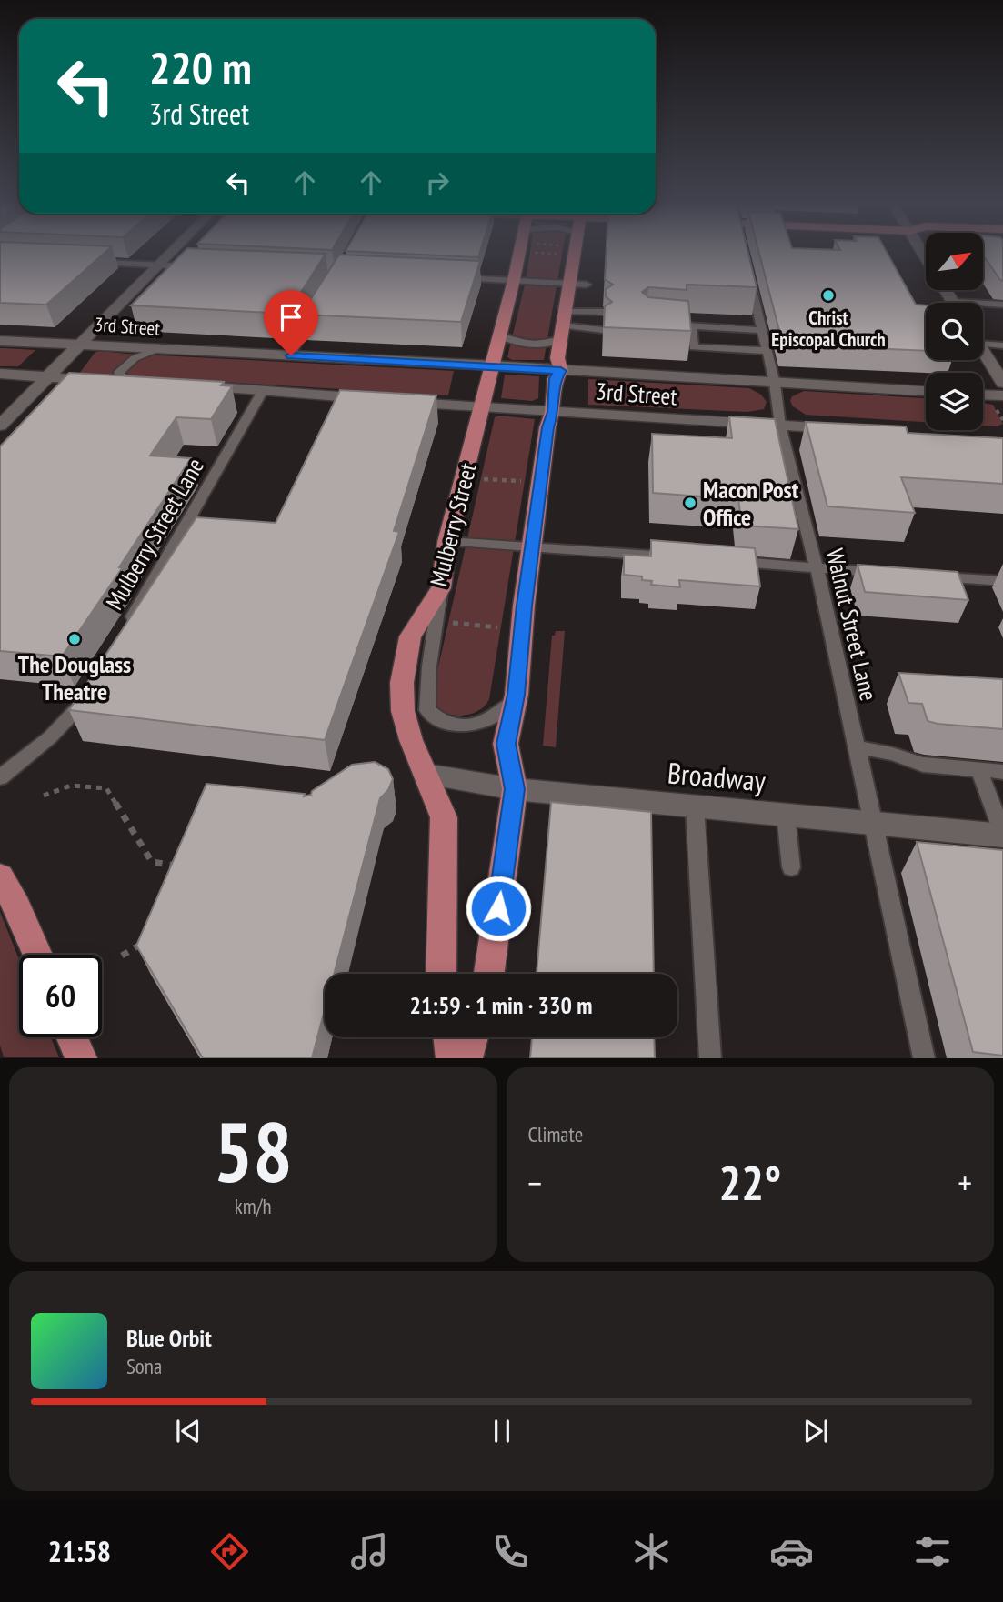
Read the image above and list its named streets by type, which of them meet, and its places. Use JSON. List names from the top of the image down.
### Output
{
  "streets": {
    "main road": ["Mulberry Street"],
    "street": ["3rd Street", "Broadway"],
    "lane": ["Mulberry Street Lane", "Walnut Street Lane"]
  },
  "crossings": [
    ["3rd Street", "Mulberry Street"],
    ["3rd Street", "Mulberry Street Lane"],
    ["3rd Street", "Walnut Street Lane"],
    ["Mulberry Street", "Broadway"],
    ["Walnut Street Lane", "Broadway"]
  ],
  "places": ["Christ Episcopal Church", "Macon Post Office", "The Douglass Theatre"],
  "north": "top right",
  "page": {
    "turn": ["220 m", "3rd Street"],
    "limit": "60",
    "trip": "21:59 · 1 min · 330 m",
    "tile": [
      ["58", "km/h"],
      "Climate"
    ],
    "heat": ["−", "22°", "+"],
    "song": ["Blue Orbit", "Sona"],
    "tabs": "21:58"
  }
}
